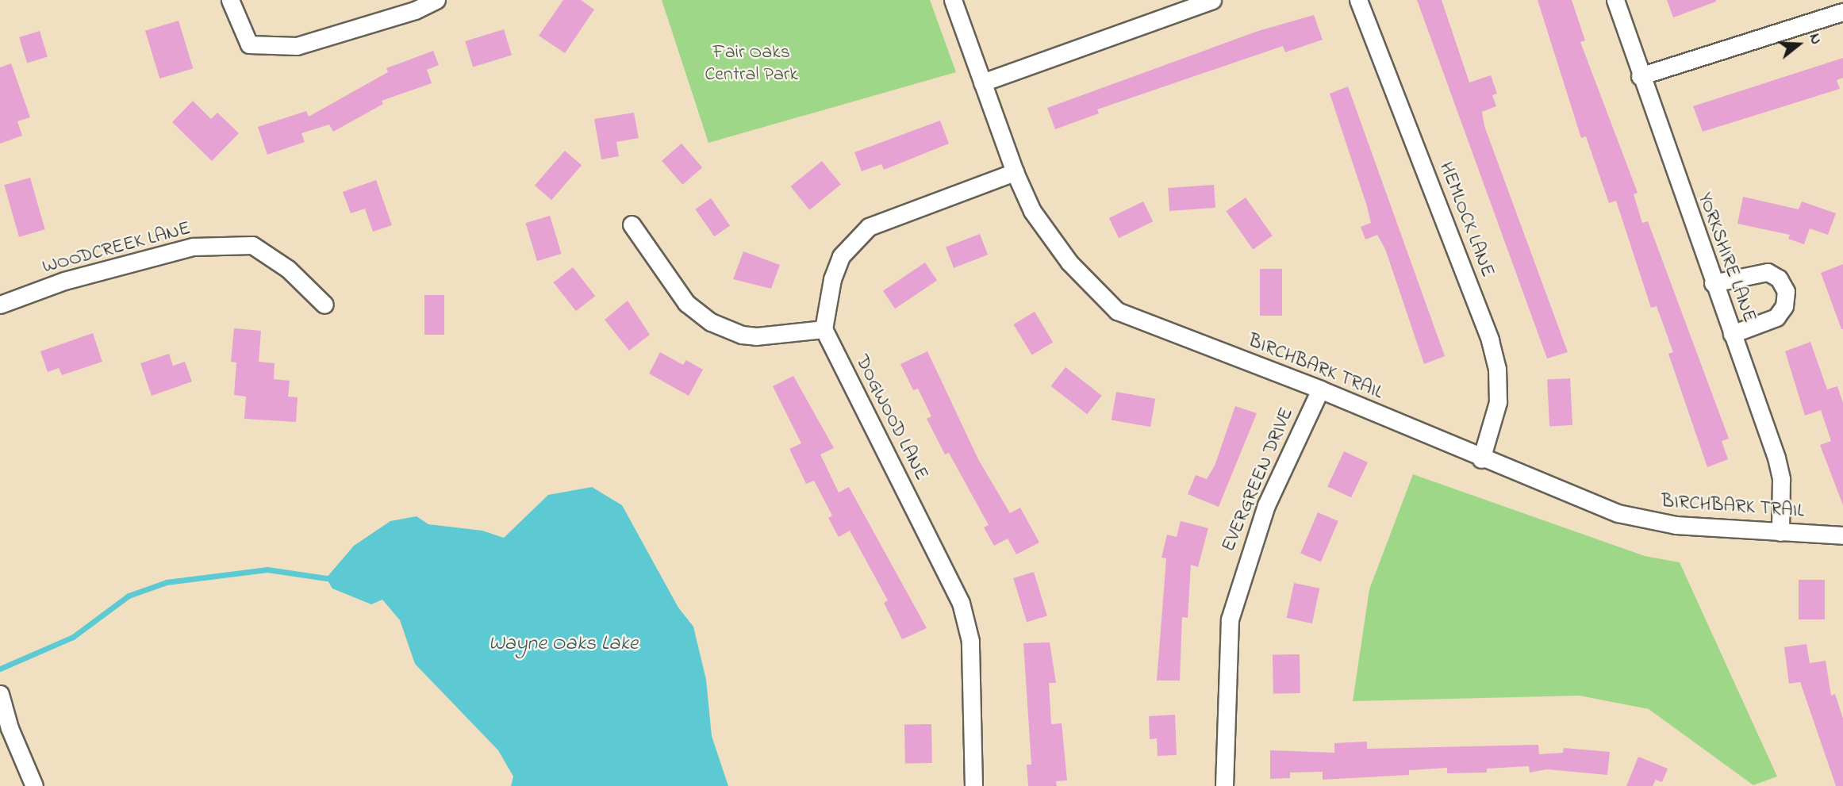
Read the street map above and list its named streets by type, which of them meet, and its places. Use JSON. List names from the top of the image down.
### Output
{
  "streets": {
    "street": [
      "HEMLOCK LANE",
      "WOODCREEK LANE",
      "YORKSHIRE LANE",
      "BIRCHBARK TRAIL",
      "DOGWOOD LANE",
      "EVERGREEN DRIVE"
    ]
  },
  "crossings": [
    ["HEMLOCK LANE", "BIRCHBARK TRAIL"],
    ["YORKSHIRE LANE", "BIRCHBARK TRAIL"],
    ["BIRCHBARK TRAIL", "EVERGREEN DRIVE"]
  ],
  "water": ["Wayne Oaks Lake"],
  "parks": ["Fair Oaks Central Park"],
  "north": "right"
}
